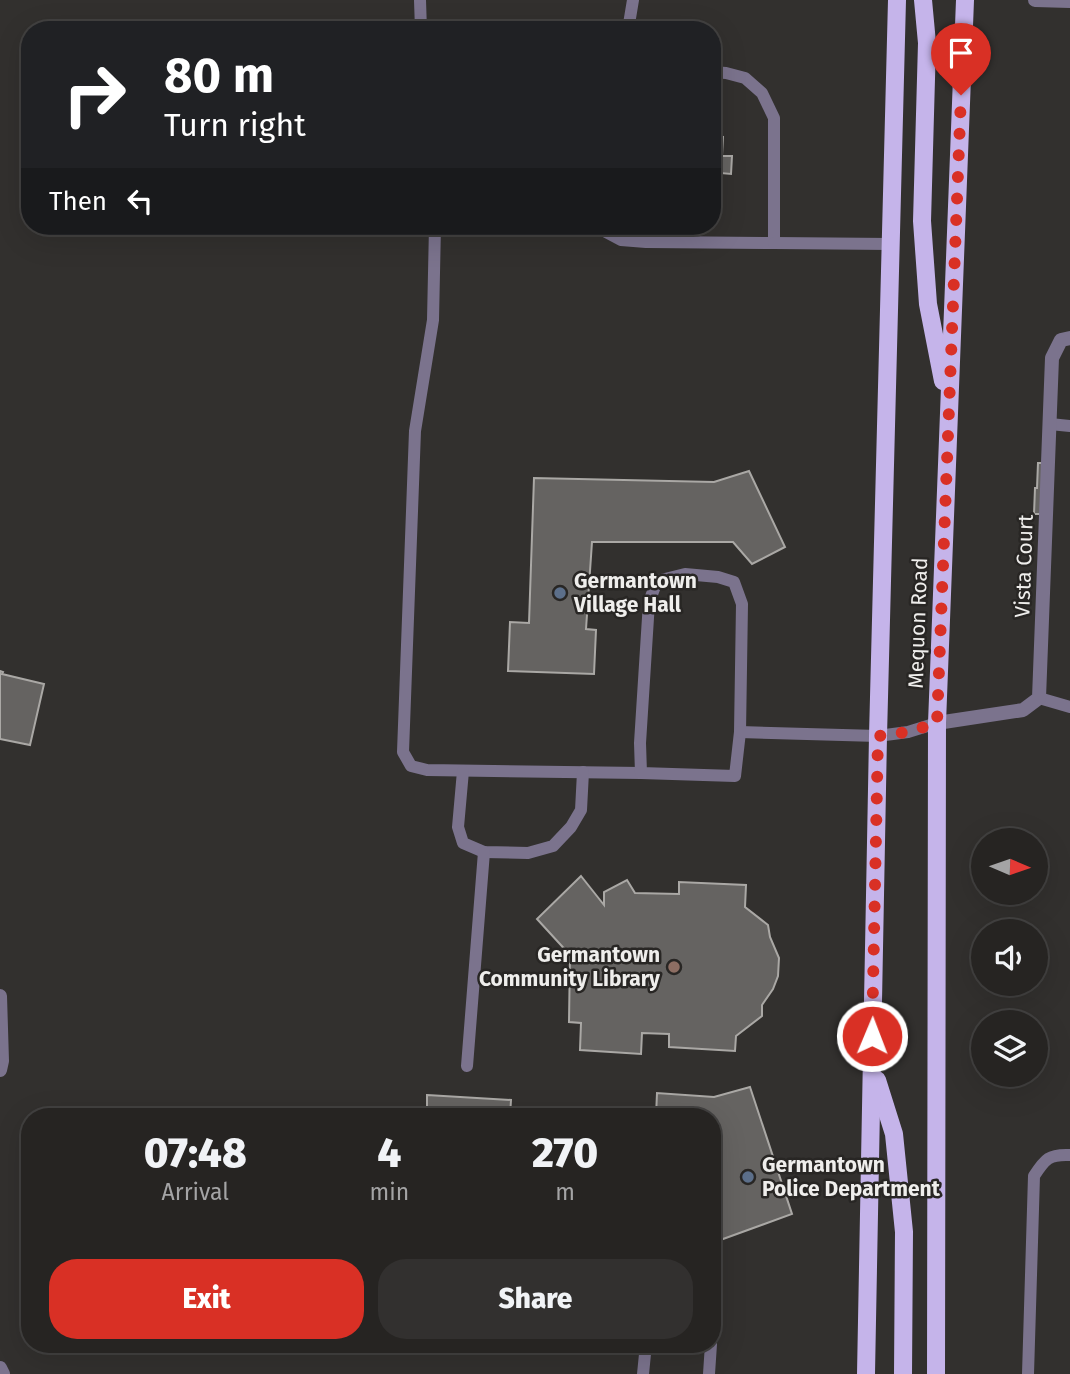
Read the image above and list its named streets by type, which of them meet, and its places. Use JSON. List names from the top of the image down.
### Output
{
  "streets": {
    "main road": ["Mequon Road"],
    "street": ["Vista Court"]
  },
  "places": ["Germantown Village Hall", "Germantown Community Library", "Germantown Police Department"],
  "north": "right",
  "page": {
    "turn": ["80 m", "Turn right"],
    "then": "Then",
    "eta": [
      "07:48",
      "Arrival",
      "4",
      "min",
      "270",
      "m"
    ],
    "buttons": ["Exit", "Share"]
  }
}
